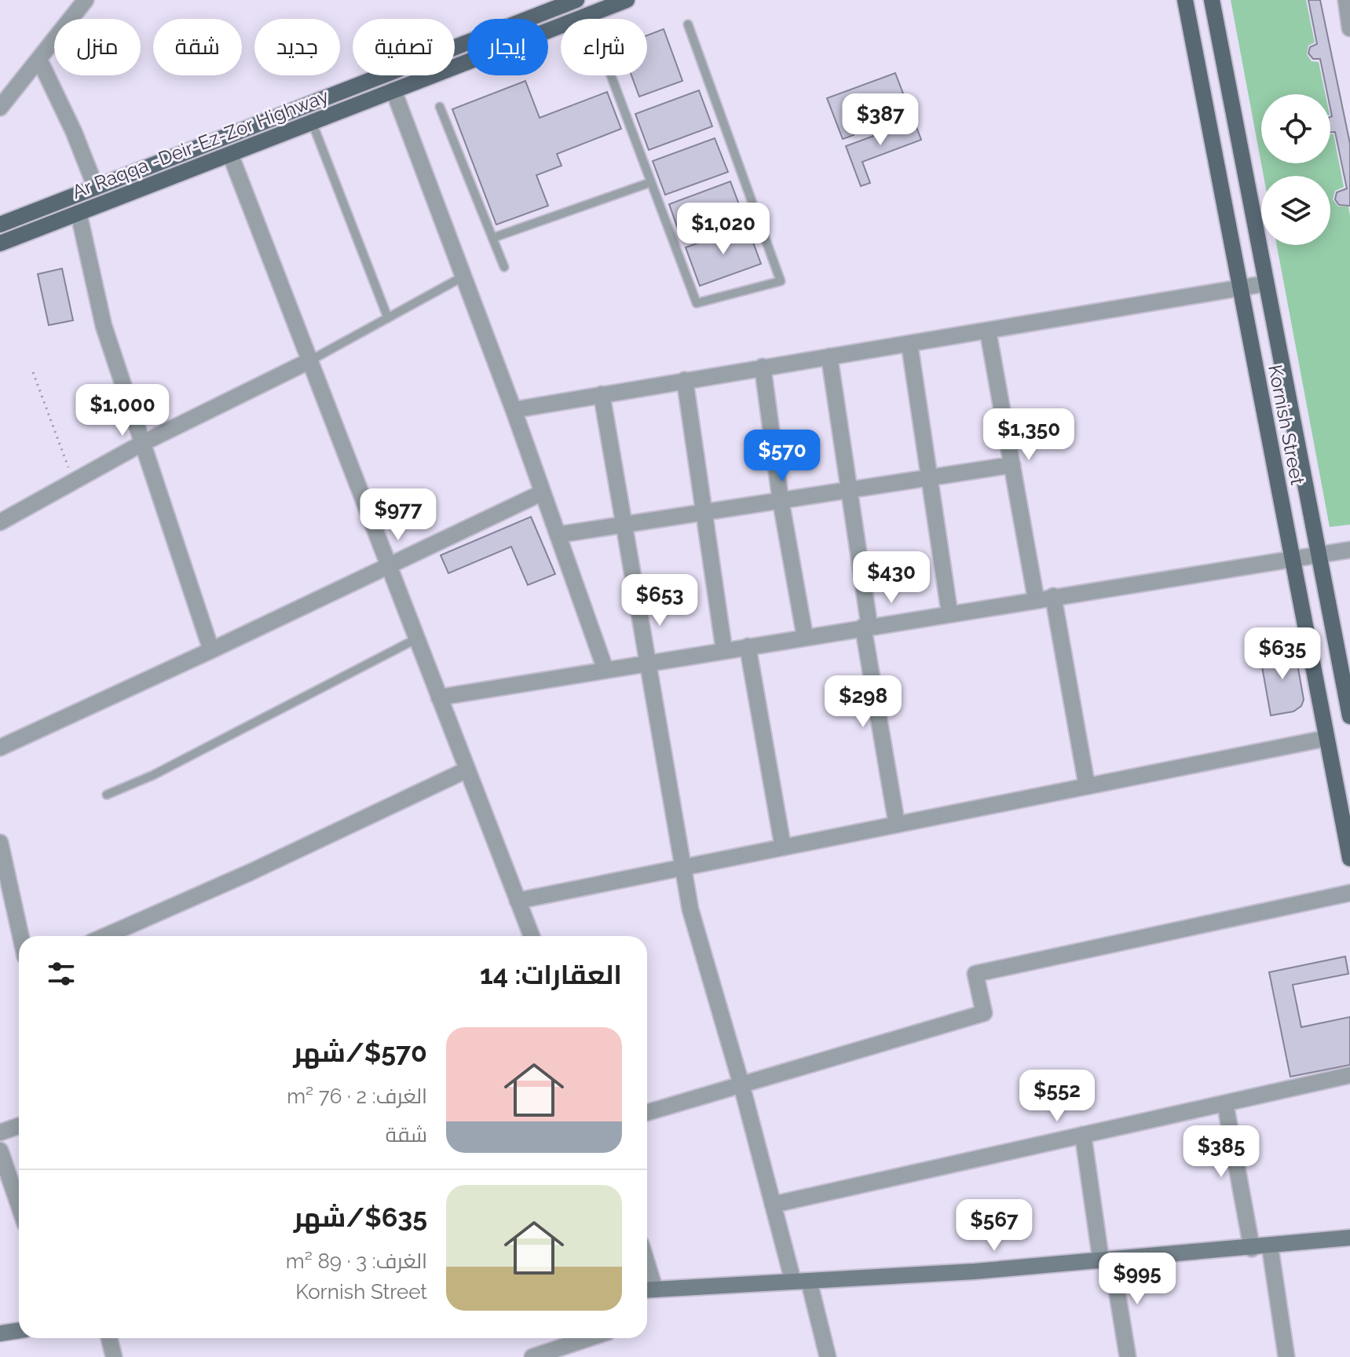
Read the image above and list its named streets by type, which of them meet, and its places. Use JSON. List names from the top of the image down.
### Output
{
  "streets": {
    "main road": ["Ar Raqqa -Deir-Ez-Zor Highway", "Kornish Street"]
  },
  "page": {
    "chip": [
      "شراء",
      "إيجار",
      "تصفية",
      "جديد",
      "شقة",
      "منزل"
    ],
    "price": [
      "$387",
      "$1,020",
      "$1,000",
      "$1,350",
      "$570",
      "$977",
      "$430",
      "$653",
      "$635",
      "$298",
      "$552",
      "$385",
      "$567",
      "$995"
    ],
    "heading": "العقارات: 14",
    "list": [
      {
        "name": "$570/شهر",
        "note": "الغرف: 2 · 76 m² · شقة"
      },
      {
        "name": "$635/شهر",
        "note": "الغرف: 3 · 89 m² · Kornish Street"
      }
    ]
  }
}
